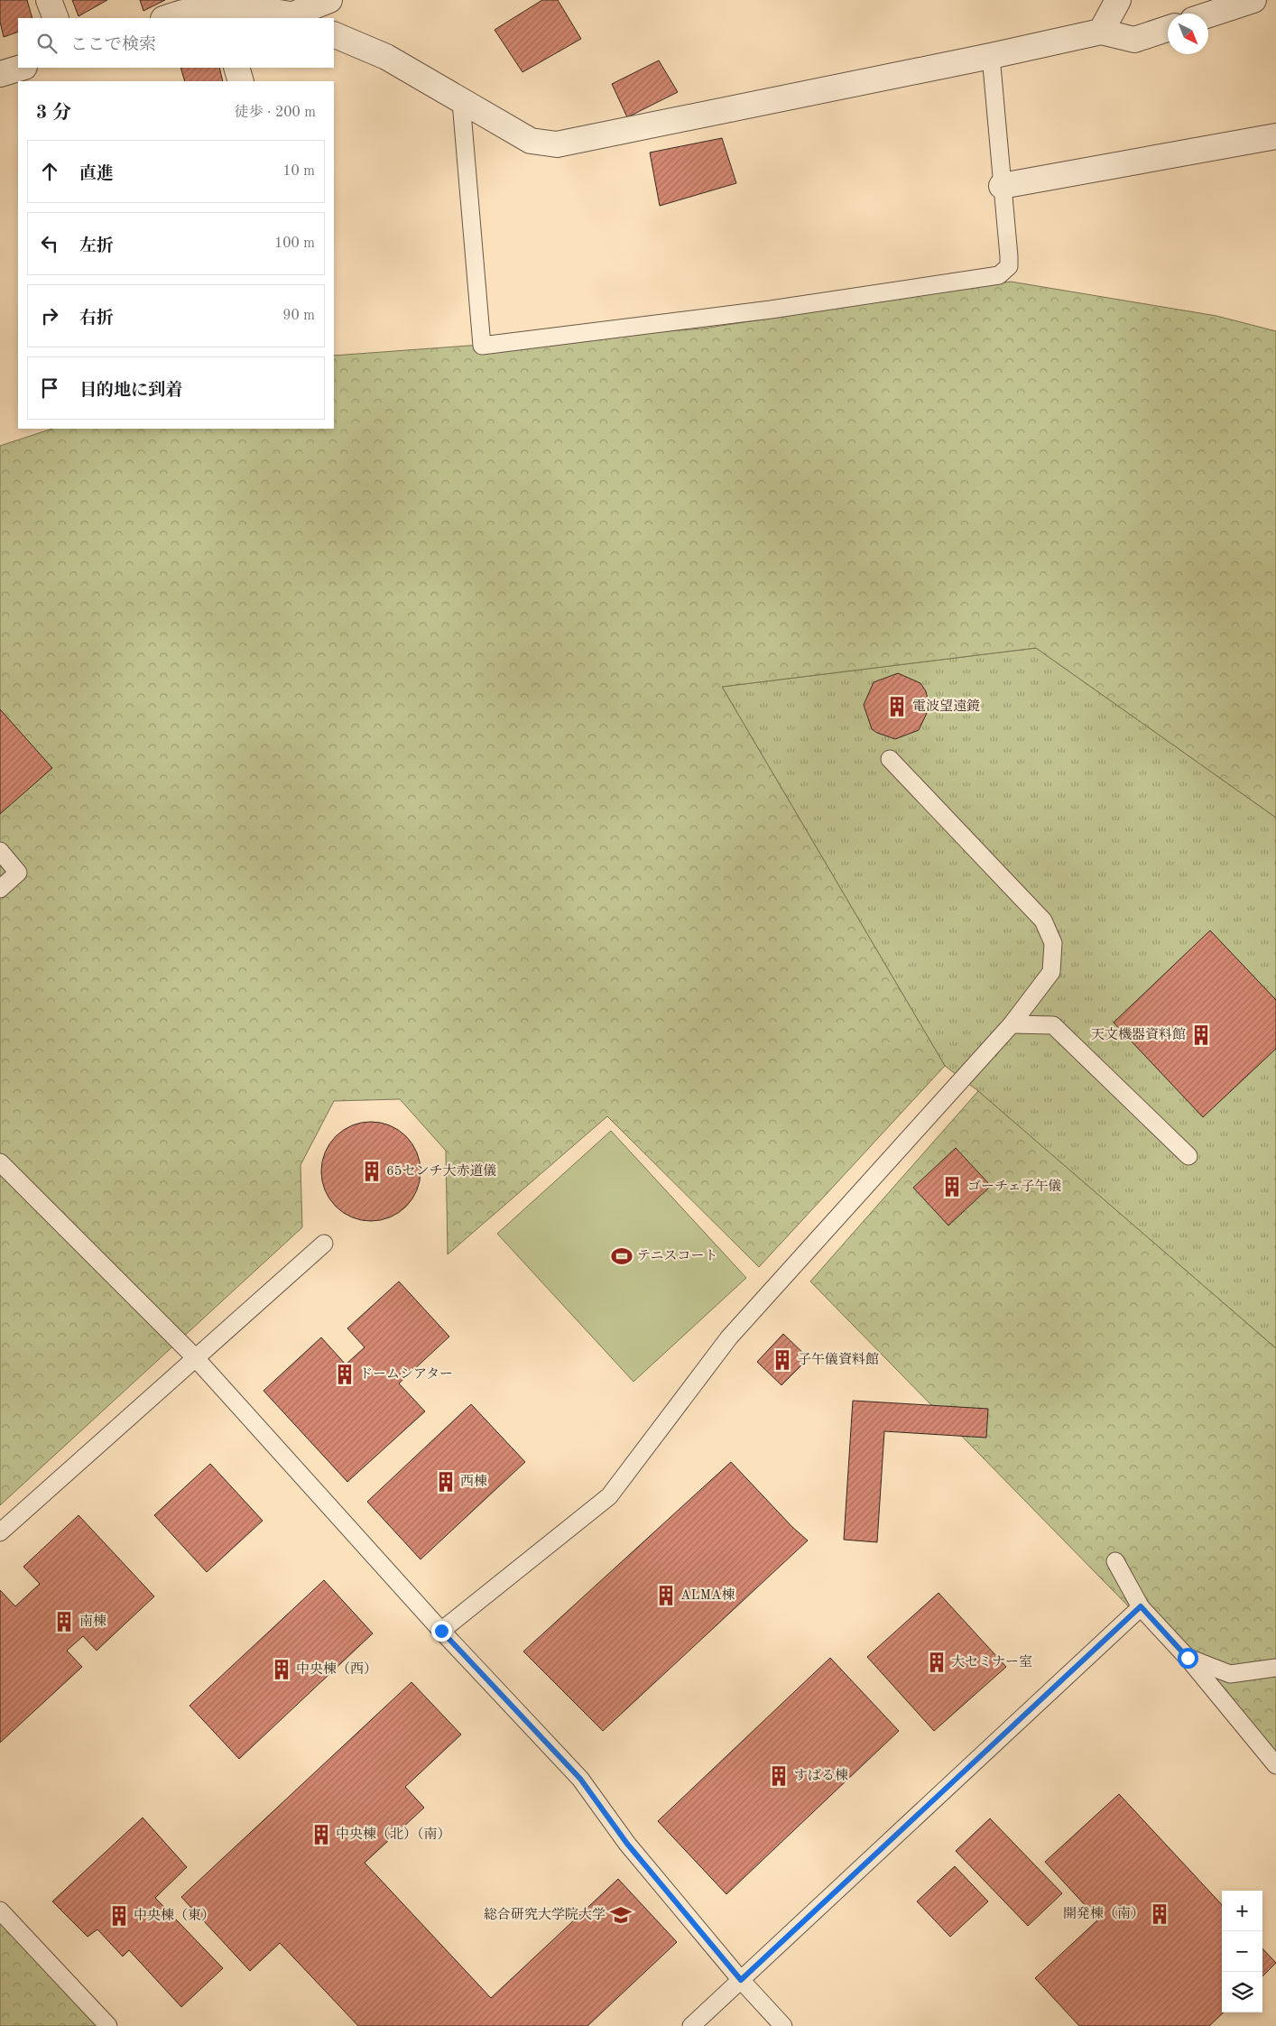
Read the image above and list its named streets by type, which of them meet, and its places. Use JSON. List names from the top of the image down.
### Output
{
  "places": {
    "building": [
      "電波望遠鏡",
      "天文機器資料館",
      "65センチ大赤道儀",
      "ゴーチェ子午儀",
      "子午儀資料館",
      "ドームシアター",
      "西棟",
      "ALMA棟",
      "南棟",
      "大セミナー室",
      "中央棟（西）",
      "すばる棟",
      "中央棟（北）（南）",
      "開発棟（南）",
      "中央棟（東）"
    ],
    "sports": ["テニスコート"],
    "school or university": ["総合研究大学院大学"]
  },
  "north": "bottom right",
  "page": {
    "search": "ここで検索",
    "heading": ["3 分", "徒歩 · 200 m"],
    "list": [
      ["直進", "10 m"],
      ["左折", "100 m"],
      ["右折", "90 m"],
      "目的地に到着"
    ],
    "map_buttons": ["+", "−"]
  }
}
